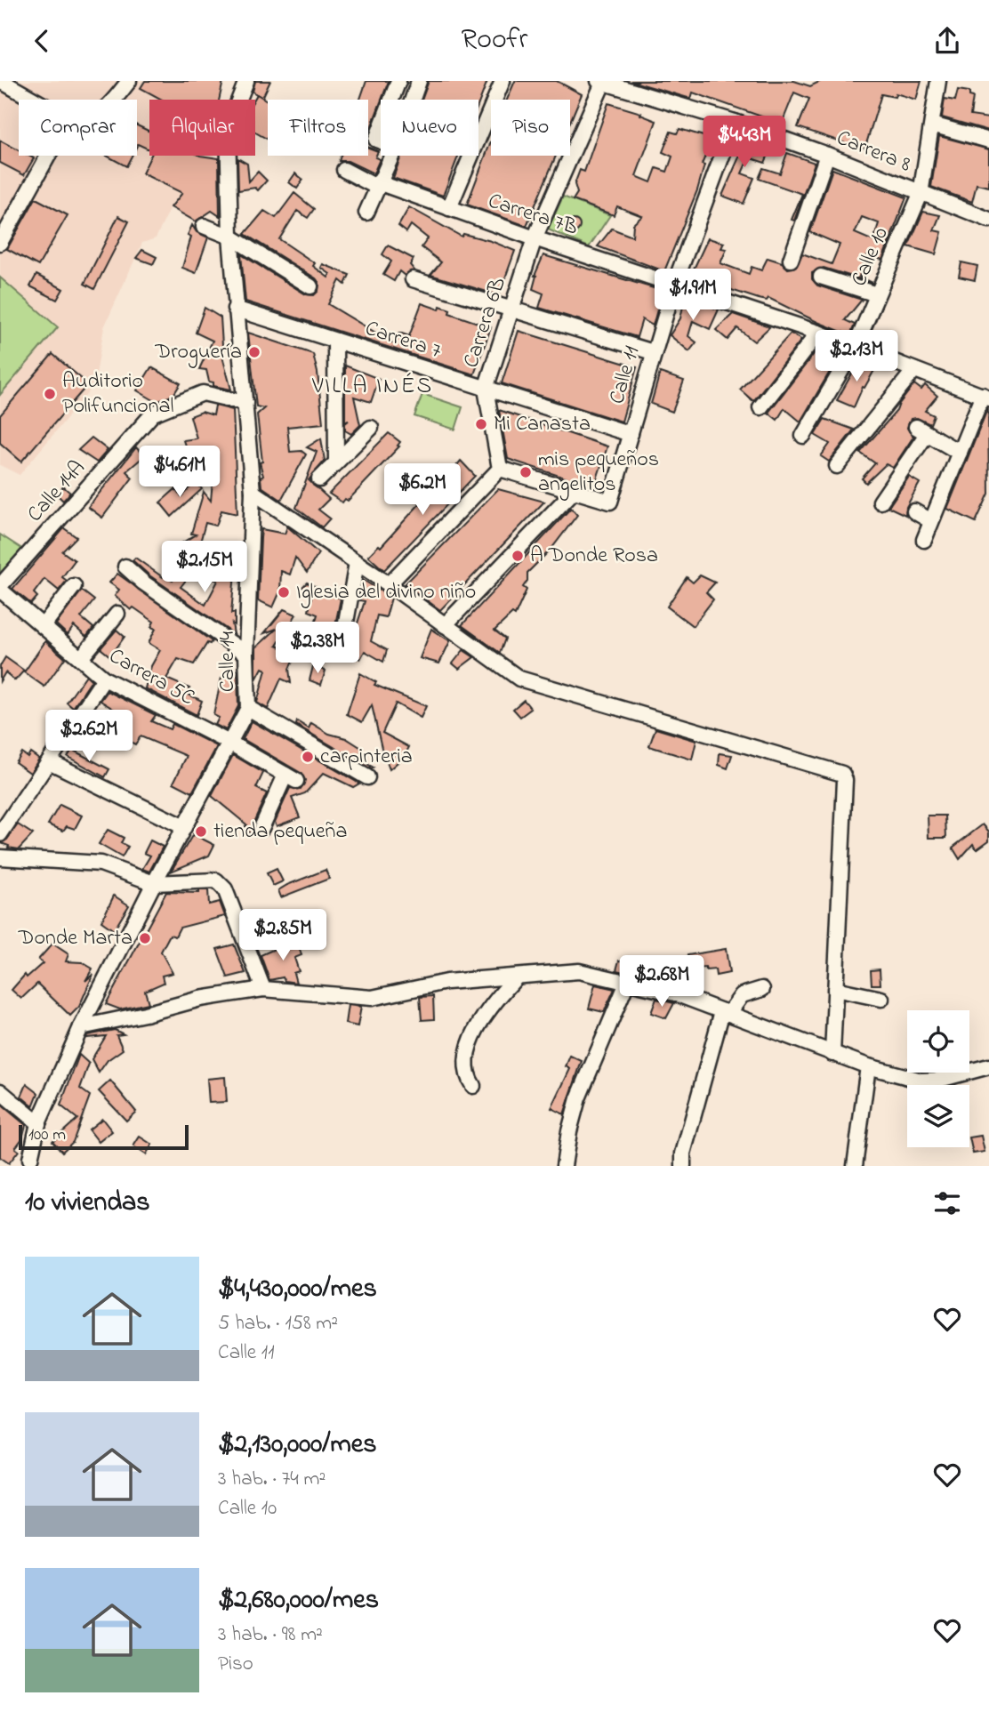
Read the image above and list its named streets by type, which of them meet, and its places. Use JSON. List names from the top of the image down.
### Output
{
  "streets": {
    "street": [
      "Carrera 8",
      "Carrera 7B",
      "Calle 10",
      "Carrera 6B",
      "Carrera 7",
      "Calle 11",
      "Calle 14A",
      "Calle 14",
      "Carrera 5C"
    ]
  },
  "crossings": [
    ["Carrera 8", "Calle 10"],
    ["Carrera 8", "Carrera 6B"],
    ["Carrera 8", "Calle 11"],
    ["Carrera 7B", "Carrera 6B"],
    ["Carrera 7B", "Calle 11"],
    ["Carrera 6B", "Carrera 7"],
    ["Carrera 7", "Calle 11"],
    ["Carrera 7", "Calle 14"],
    ["Calle 14A", "Calle 14"],
    ["Calle 14A", "Carrera 5C"],
    ["Calle 14", "Carrera 5C"]
  ],
  "districts": ["VILLA INÉS"],
  "places": [
    "Droguería",
    "Auditorio Polifuncional",
    "Mi Canasta",
    "mis pequeños angelitos",
    "A Donde Rosa",
    "Iglesia del divino niño",
    "carpinteria",
    "tienda pequeña",
    "Donde Marta"
  ],
  "scale_bar": "100 m",
  "page": {
    "header": "Roofr",
    "chip": [
      "Comprar",
      "Alquilar",
      "Filtros",
      "Nuevo",
      "Piso"
    ],
    "price": [
      "$4.43M",
      "$1.91M",
      "$2.13M",
      "$4.61M",
      "$6.2M",
      "$2.15M",
      "$2.38M",
      "$2.62M",
      "$2.85M",
      "$2.68M"
    ],
    "scale": "100 m",
    "heading": "10 viviendas",
    "list": [
      {
        "name": "$4,430,000/mes",
        "note": "5 hab. · 158 m² · Calle 11"
      },
      {
        "name": "$2,130,000/mes",
        "note": "3 hab. · 74 m² · Calle 10"
      },
      {
        "name": "$2,680,000/mes",
        "note": "3 hab. · 98 m² · Piso"
      }
    ]
  }
}
